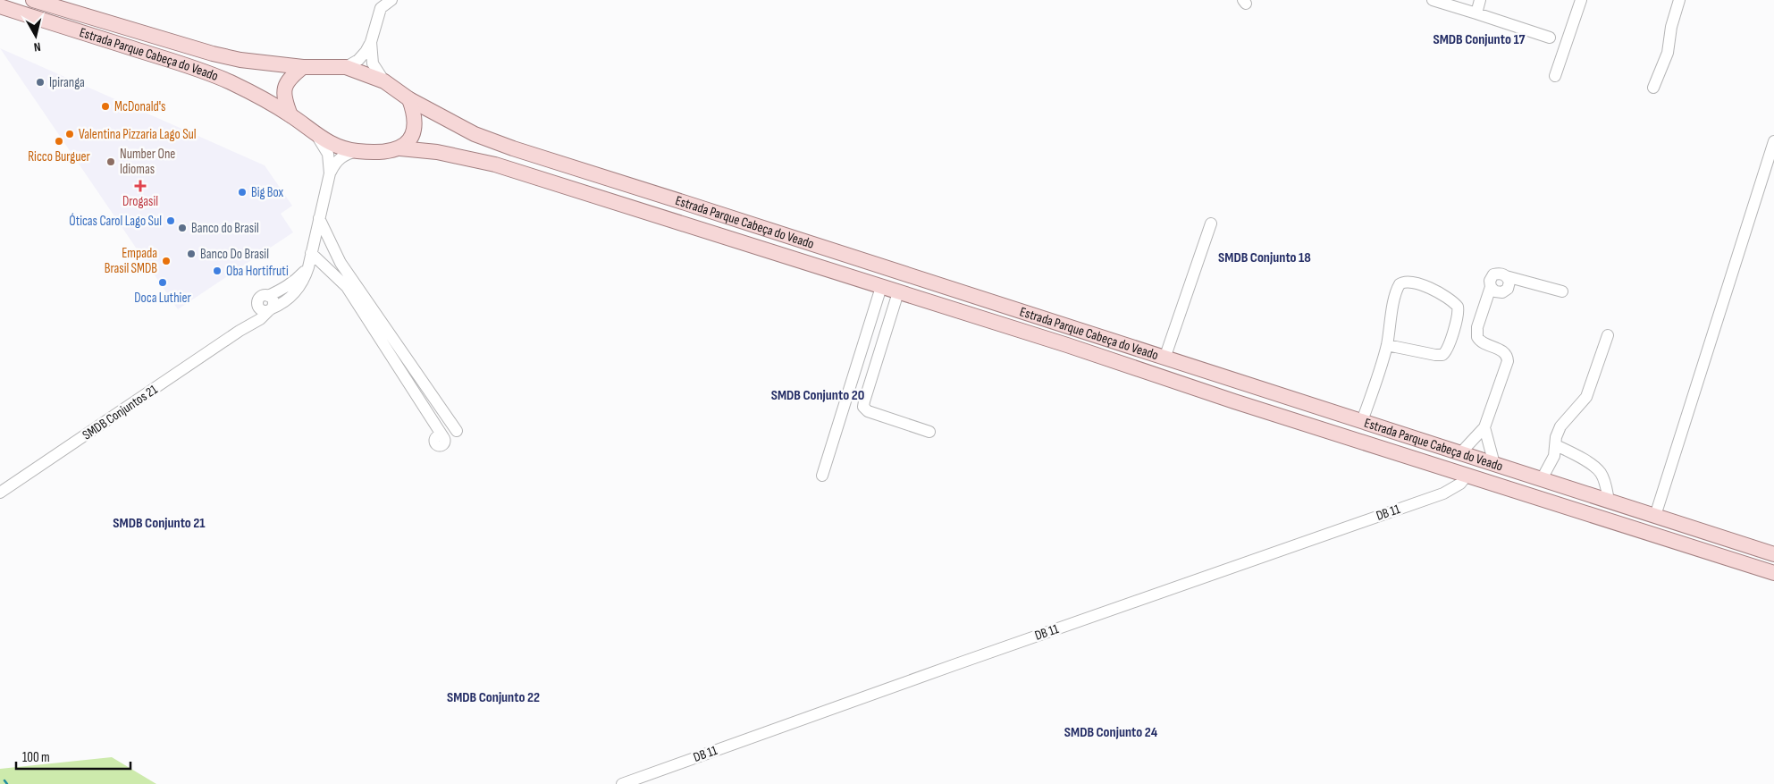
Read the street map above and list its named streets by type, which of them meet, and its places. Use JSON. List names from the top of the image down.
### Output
{
  "streets": {
    "main road": ["Estrada Parque Cabeça do Veado"],
    "street": ["SMDB Conjuntos 21", "DB 11"]
  },
  "crossings": [
    ["Estrada Parque Cabeça do Veado", "DB 11"]
  ],
  "districts": [
    "SMDB Conjunto 17",
    "SMDB Conjunto 18",
    "SMDB Conjunto 20",
    "SMDB Conjunto 21",
    "SMDB Conjunto 22",
    "SMDB Conjunto 24"
  ],
  "places": {
    "other": [
      "Ipiranga",
      "McDonald's",
      "Valentina Pizzaria Lago Sul",
      "Ricco Burguer",
      "Number One Idiomas",
      "Big Box",
      "Óticas Carol Lago Sul",
      "Banco do Brasil",
      "Banco Do Brasil",
      "Empada Brasil SMDB",
      "Oba Hortifruti",
      "Doca Luthier"
    ],
    "health": ["Drogasil"]
  },
  "scale_bar": "100 m",
  "north": "bottom"
}
